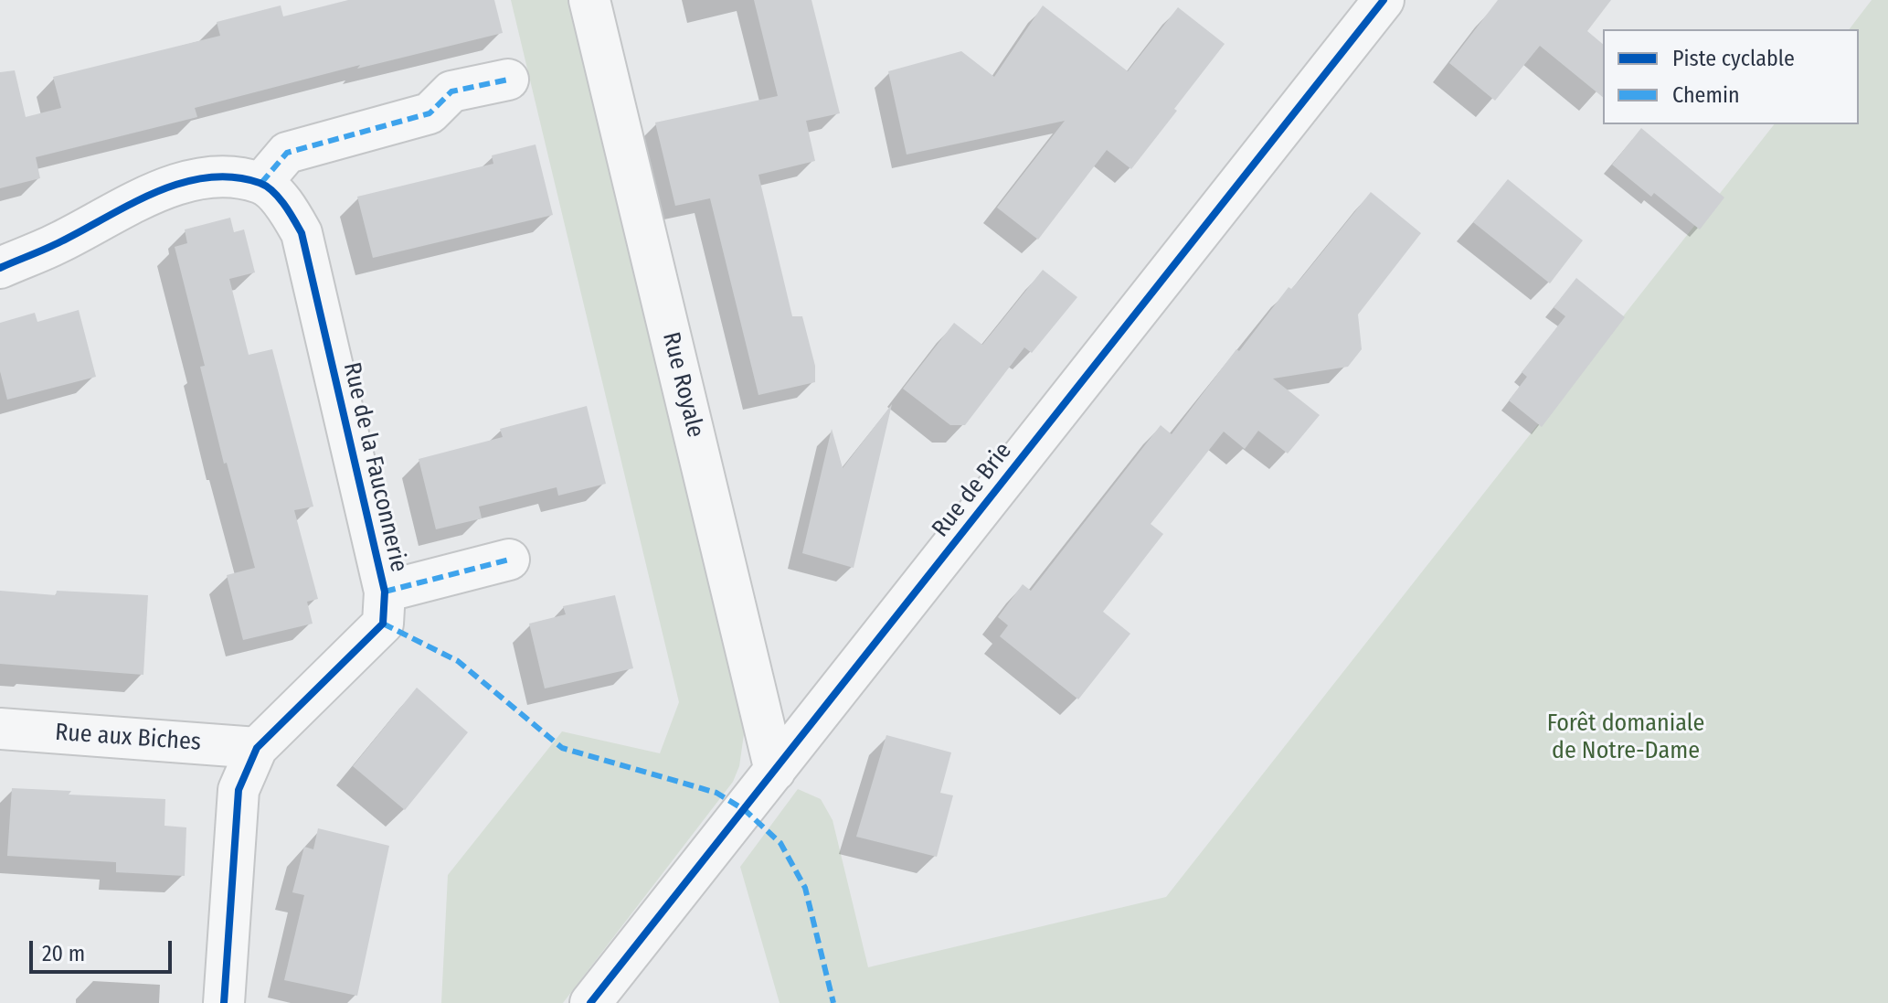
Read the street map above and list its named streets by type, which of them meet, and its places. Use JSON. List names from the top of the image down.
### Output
{
  "streets": {
    "street": [
      "Rue Royale",
      "Rue de la Fauconnerie",
      "Rue de Brie",
      "Rue aux Biches"
    ]
  },
  "crossings": [
    ["Rue Royale", "Rue de Brie"],
    ["Rue de la Fauconnerie", "Rue aux Biches"]
  ],
  "parks": ["Forêt domaniale de Notre-Dame"],
  "legend": ["Piste cyclable", "Chemin"],
  "scale_bar": "20 m"
}
